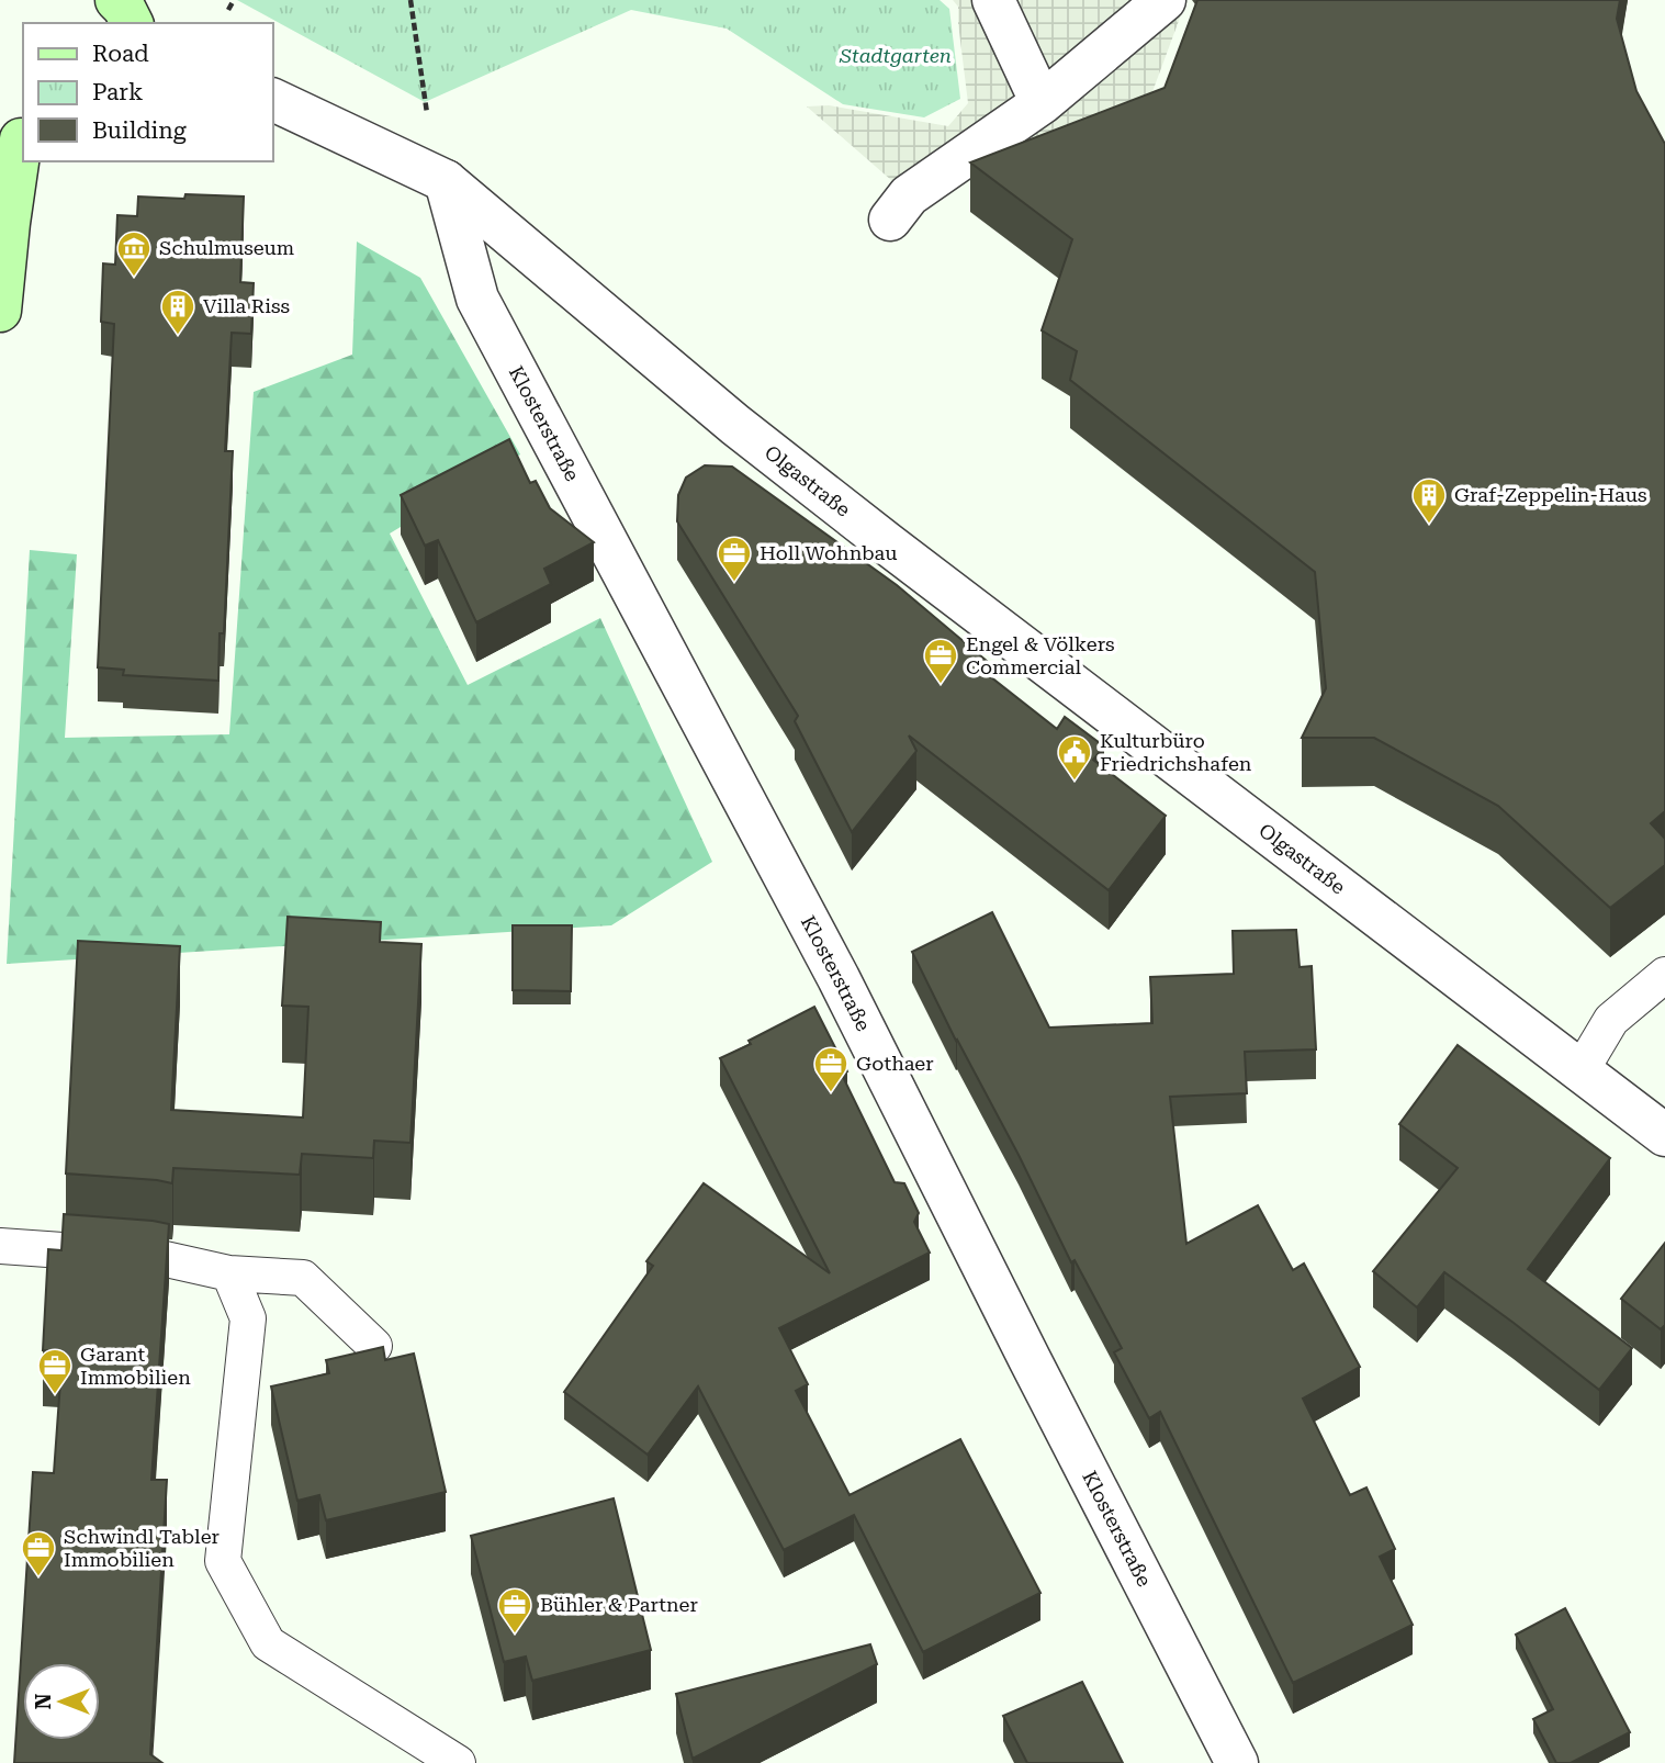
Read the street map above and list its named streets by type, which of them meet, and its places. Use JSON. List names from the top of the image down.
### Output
{
  "streets": {
    "street": ["Klosterstraße", "Olgastraße"]
  },
  "crossings": [
    ["Klosterstraße", "Olgastraße"]
  ],
  "parks": ["Stadtgarten"],
  "places": {
    "museum": ["Schulmuseum"],
    "building": ["Villa Riss", "Graf-Zeppelin-Haus"],
    "office": [
      "Holl Wohnbau",
      "Engel & Völkers Commercial",
      "Gothaer",
      "Garant Immobilien",
      "Schwindl Tabler Immobilien",
      "Bühler & Partner"
    ],
    "public building": ["Kulturbüro Friedrichshafen"]
  },
  "legend": ["Road", "Park", "Building"],
  "north": "left"
}
